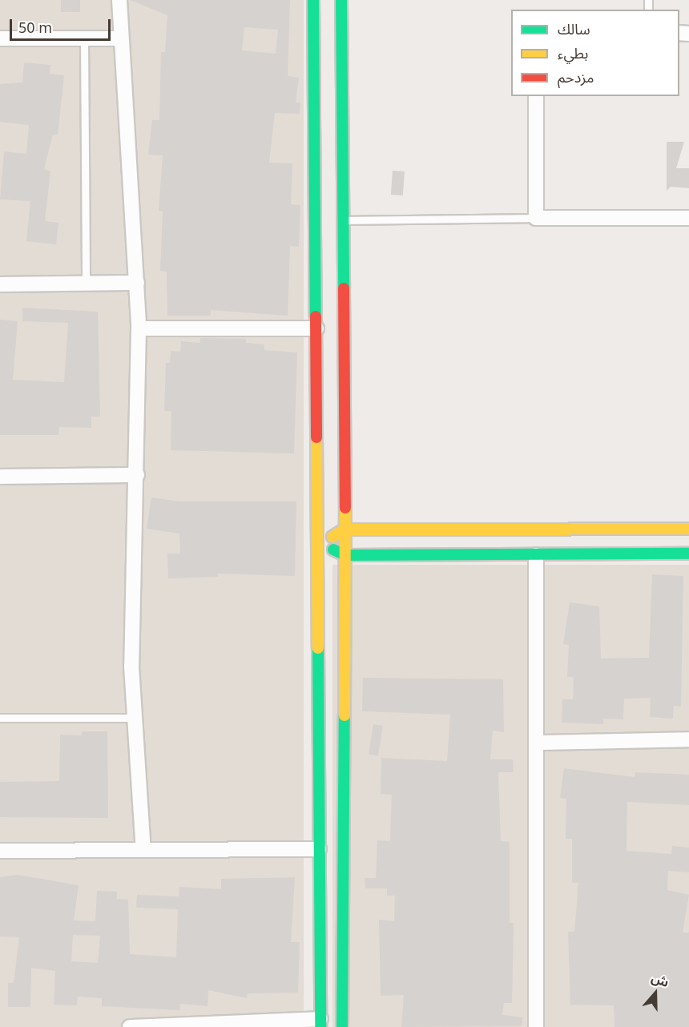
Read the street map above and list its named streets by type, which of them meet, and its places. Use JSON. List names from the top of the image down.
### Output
{
  "legend": ["سالك", "بطيء", "مزدحم"],
  "scale_bar": "50 m",
  "north": "top"
}
